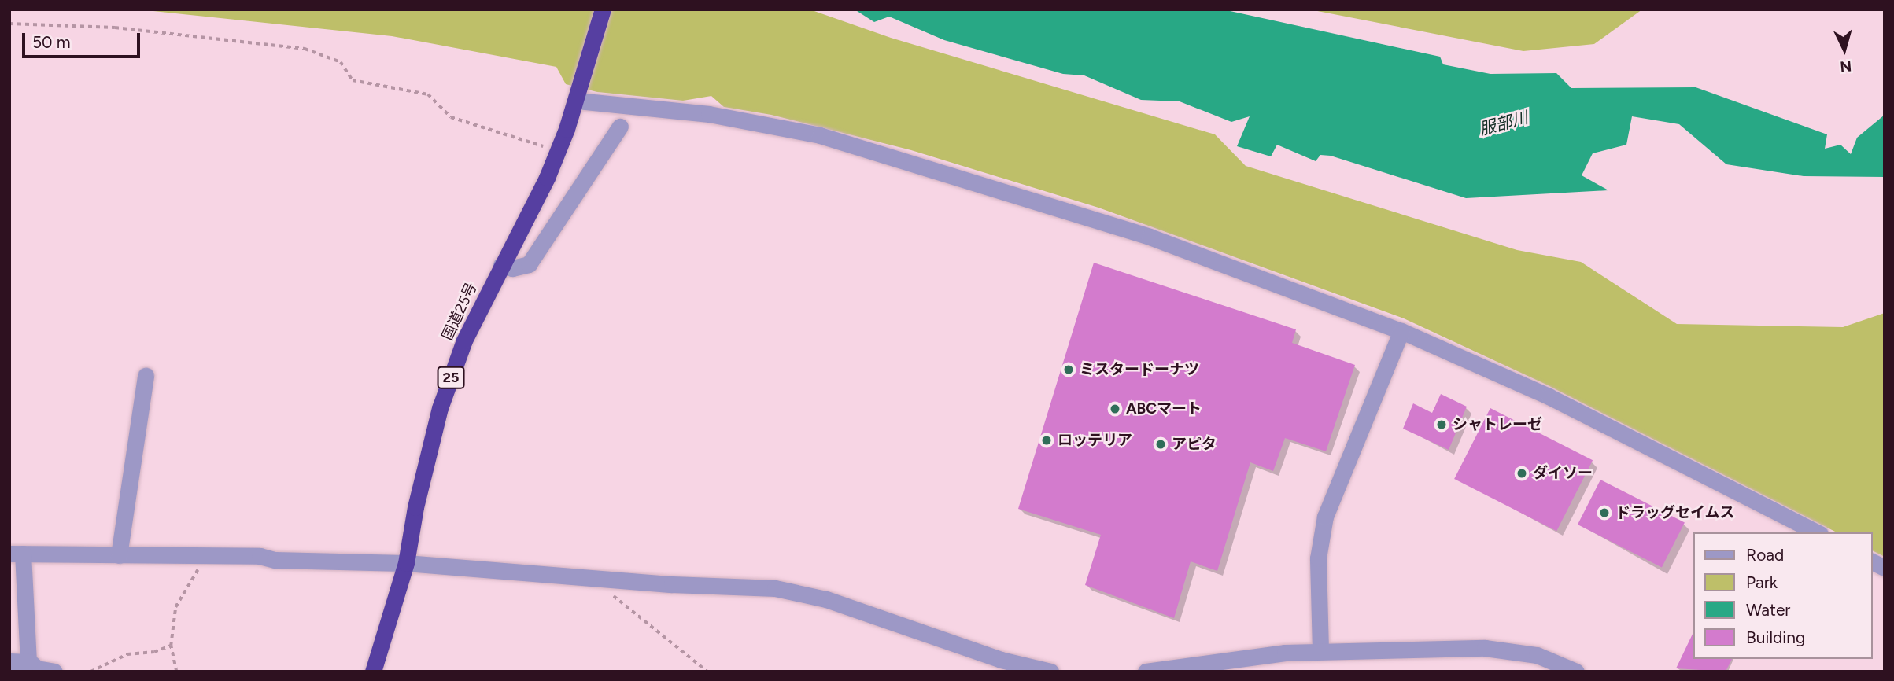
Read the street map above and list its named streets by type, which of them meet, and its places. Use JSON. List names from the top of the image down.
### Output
{
  "streets": {
    "highway": ["国道25号", "25"]
  },
  "water": ["服部川"],
  "places": [
    "ミスタードーナツ",
    "ABCマート",
    "シャトレーゼ",
    "ロッテリア",
    "アピタ",
    "ダイソー",
    "ドラッグセイムス"
  ],
  "legend": [
    "Road",
    "Park",
    "Water",
    "Building"
  ],
  "scale_bar": "50 m",
  "north": "bottom"
}
